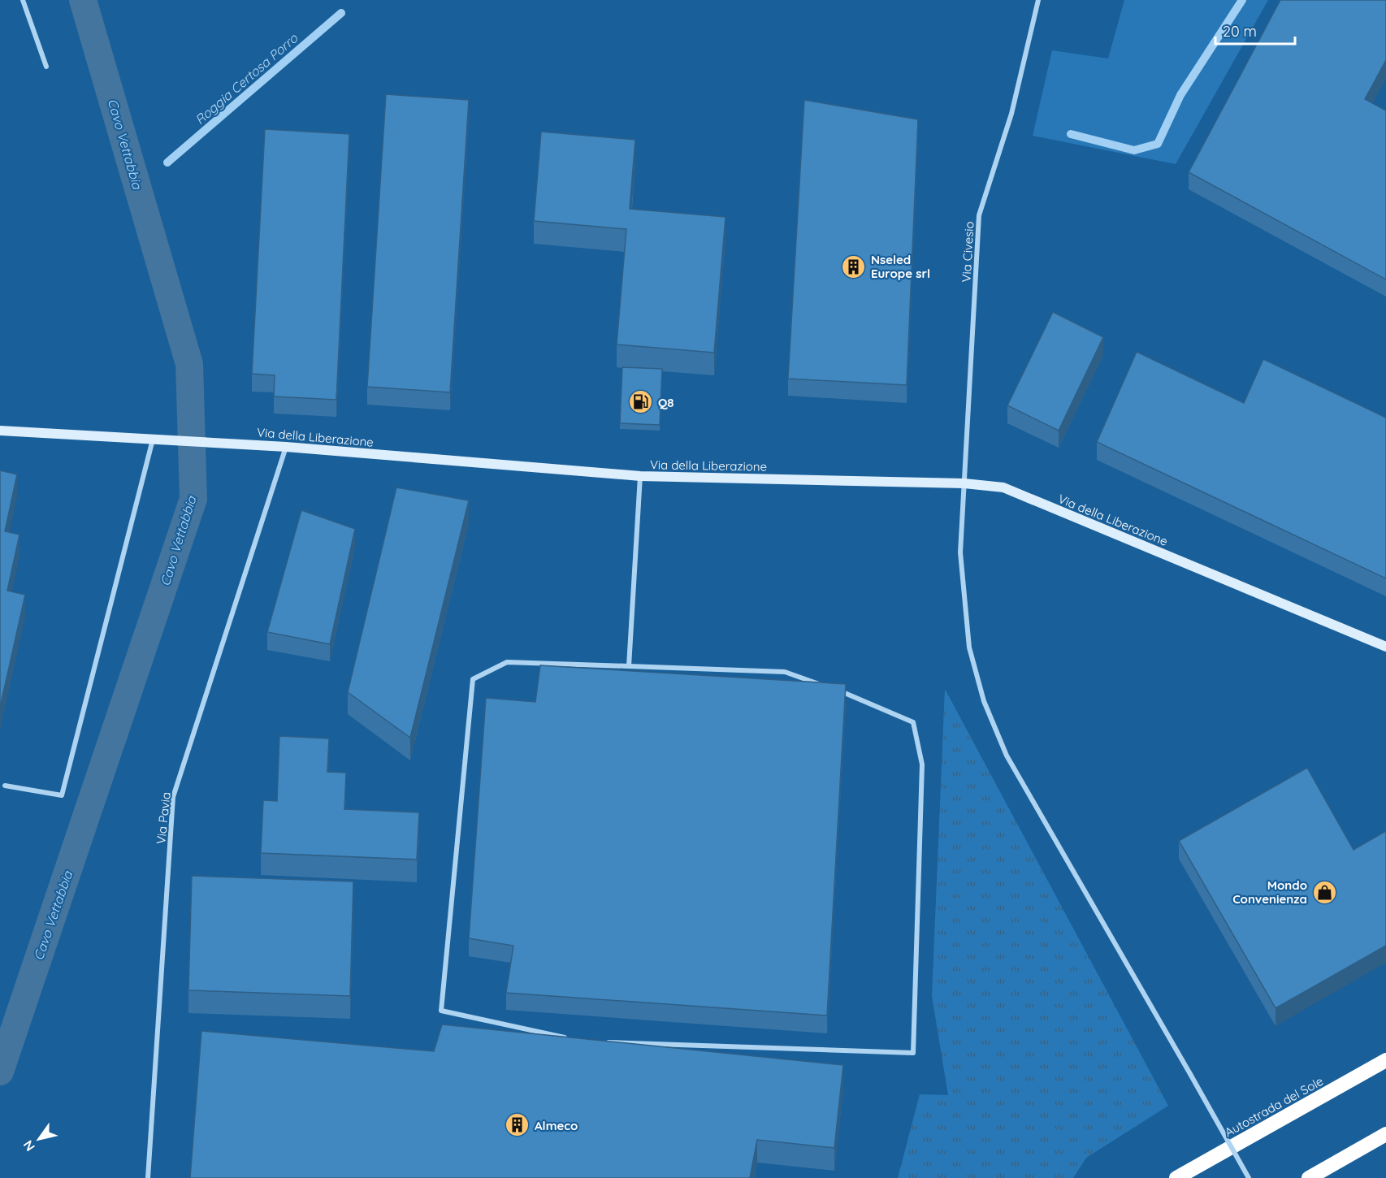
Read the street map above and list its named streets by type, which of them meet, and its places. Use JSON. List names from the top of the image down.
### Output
{
  "streets": {
    "highway": ["Autostrada del Sole"],
    "street": ["Via Civesio", "Via della Liberazione", "Via Pavia"]
  },
  "crossings": [
    ["Via Civesio", "Via della Liberazione"],
    ["Via della Liberazione", "Via Pavia"]
  ],
  "water": ["Roggia Certosa Porro", "Cavo Vettabbia"],
  "places": {
    "building": ["Nseled Europe srl", "Almeco"],
    "fuel station": ["Q8"],
    "shop": ["Mondo Convenienza"]
  },
  "scale_bar": "20 m",
  "north": "bottom left"
}
